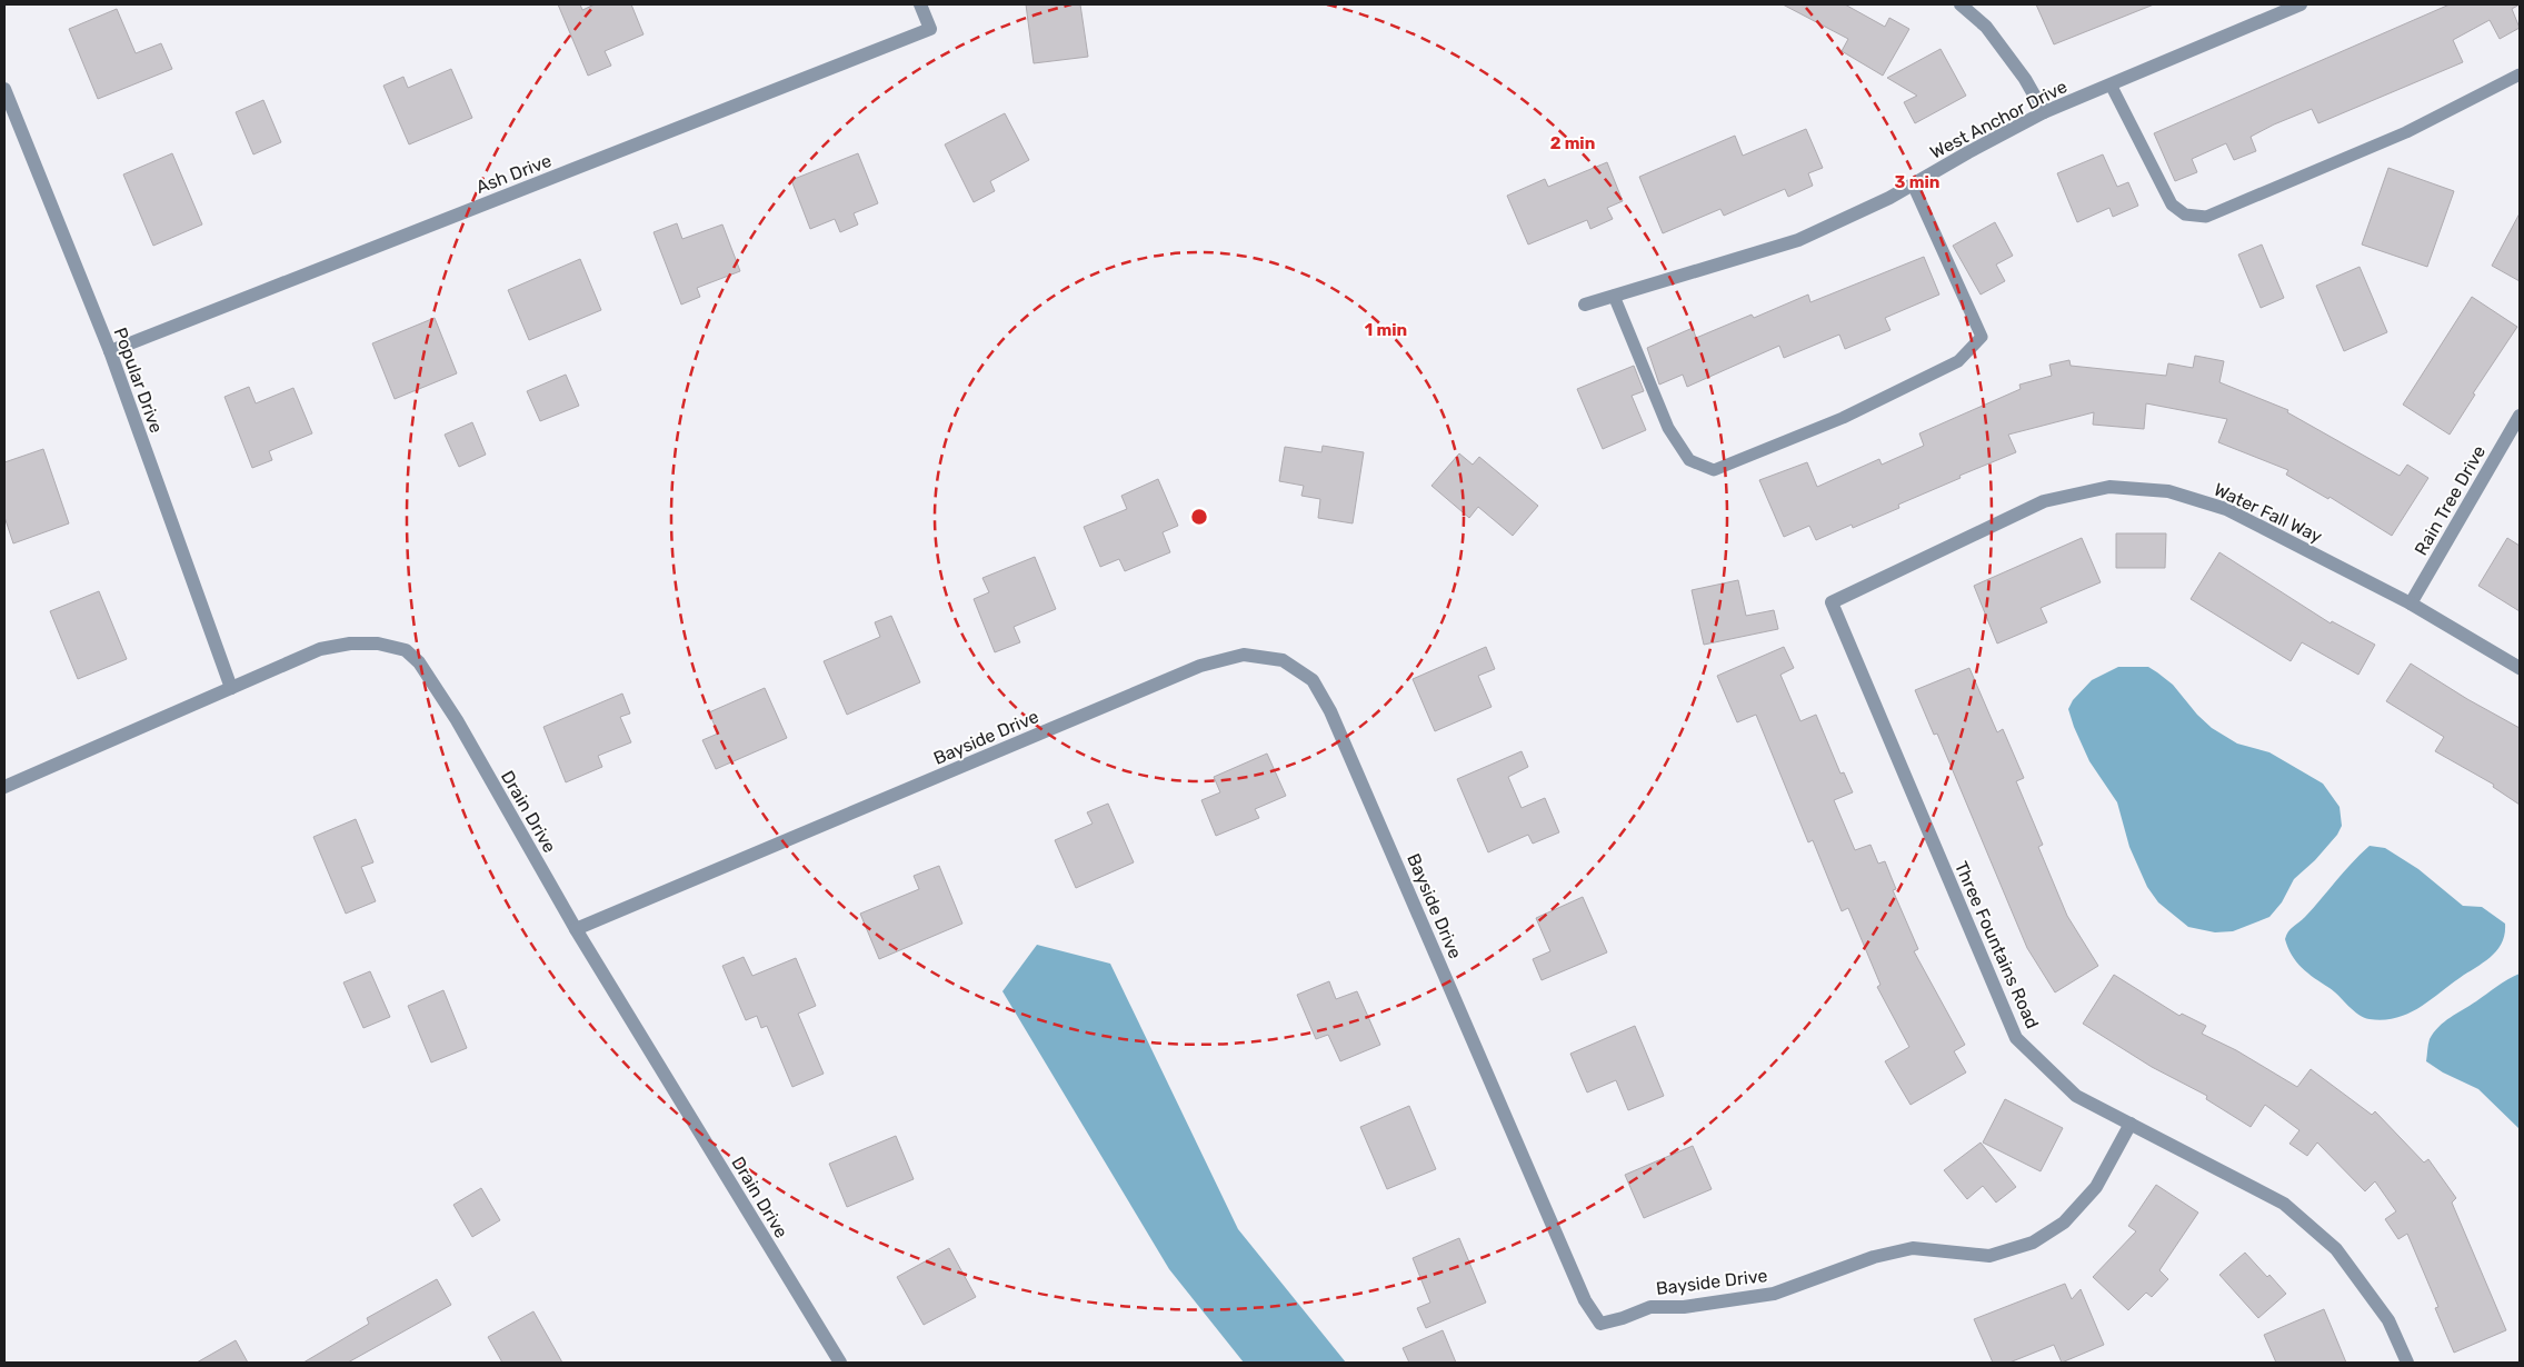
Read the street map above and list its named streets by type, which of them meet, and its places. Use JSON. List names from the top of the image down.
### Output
{
  "streets": {
    "street": [
      "West Anchor Drive",
      "Ash Drive",
      "Popular Drive",
      "Rain Tree Drive",
      "Water Fall Way",
      "Bayside Drive",
      "Drain Drive",
      "Three Fountains Road"
    ]
  },
  "crossings": [
    ["Ash Drive", "Popular Drive"],
    ["Popular Drive", "Drain Drive"],
    ["Rain Tree Drive", "Water Fall Way"],
    ["Water Fall Way", "Three Fountains Road"],
    ["Bayside Drive", "Drain Drive"],
    ["Bayside Drive", "Three Fountains Road"]
  ],
  "rings": ["2 min", "3 min", "1 min"]
}
